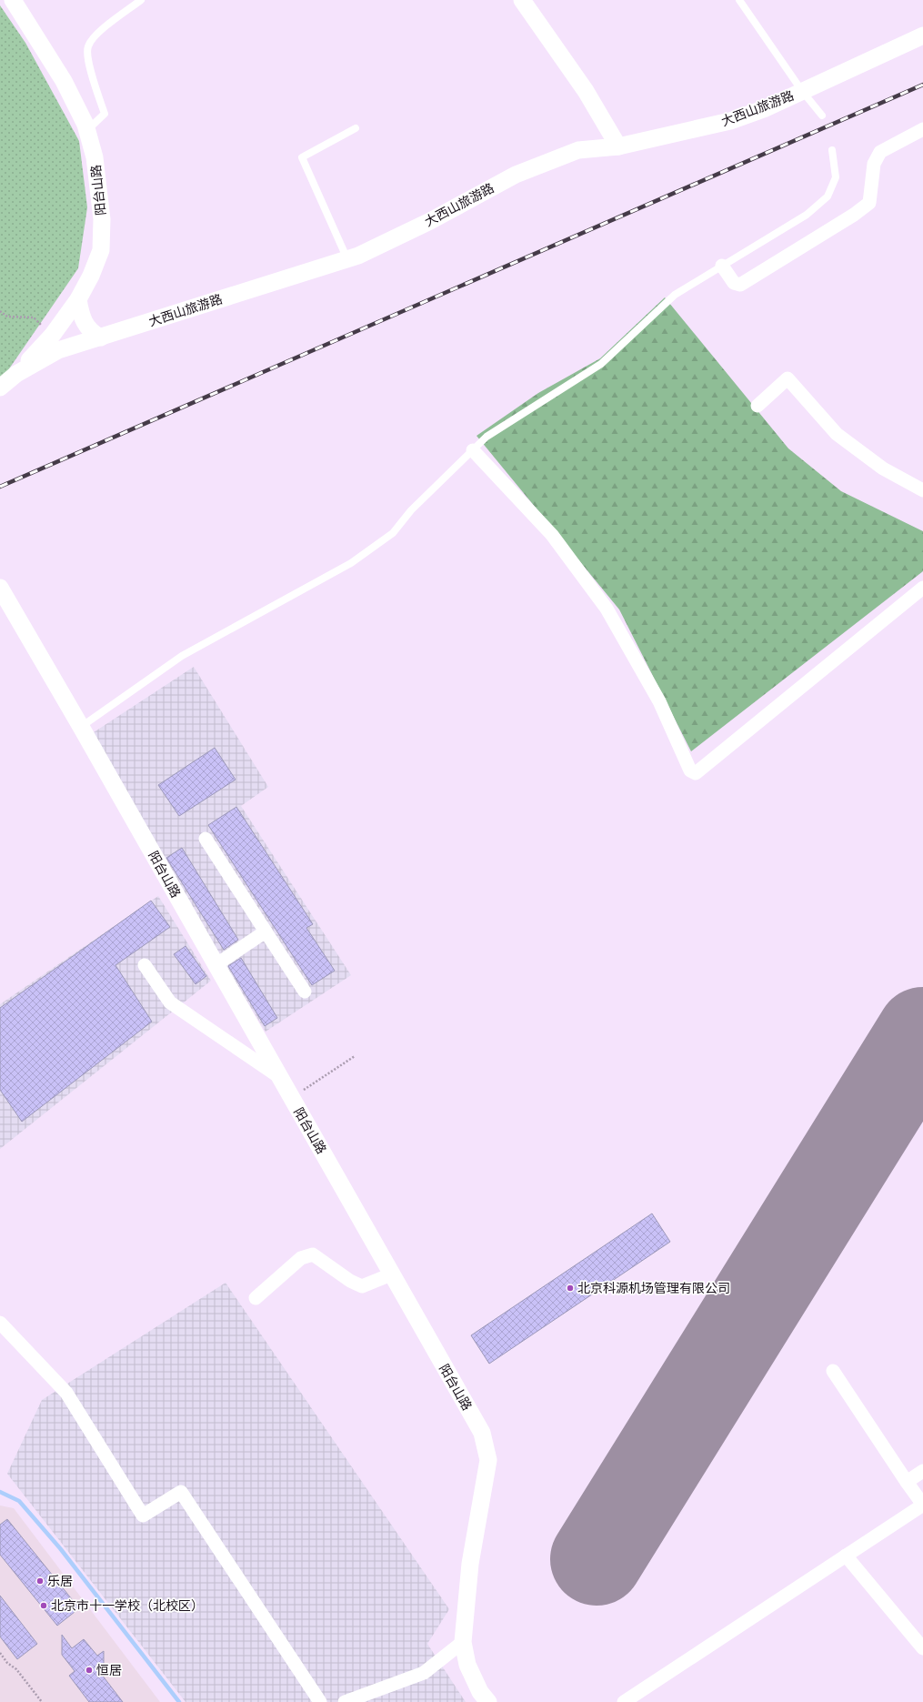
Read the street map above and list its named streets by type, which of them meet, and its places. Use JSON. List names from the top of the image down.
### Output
{
  "streets": {
    "street": ["大西山旅游路", "阳台山路"]
  },
  "crossings": [
    ["大西山旅游路", "阳台山路"]
  ],
  "places": [
    "北京科源机场管理有限公司",
    "乐居",
    "北京市十一学校（北校区）",
    "恒居"
  ]
}
